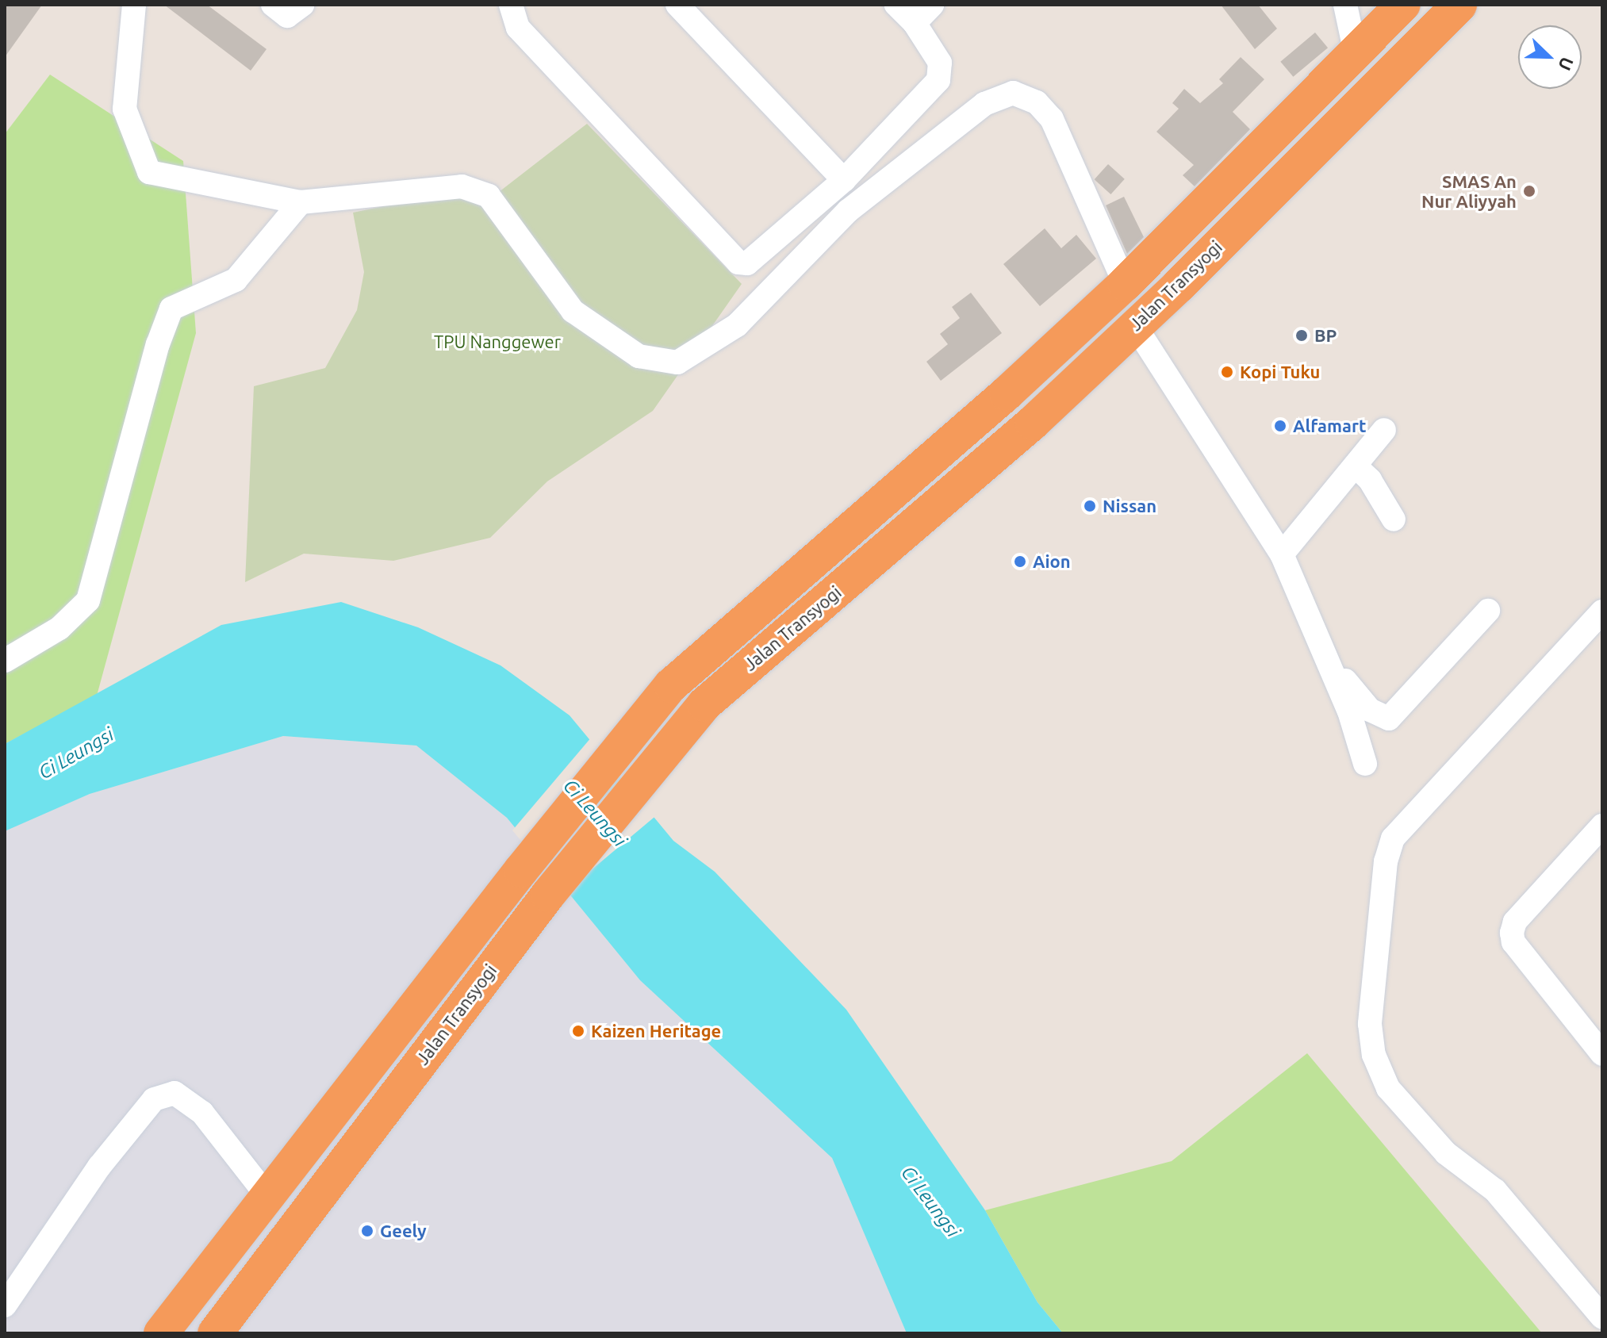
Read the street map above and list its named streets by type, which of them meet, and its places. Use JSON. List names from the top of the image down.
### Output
{
  "streets": {
    "highway": ["Jalan Transyogi"]
  },
  "water": ["Ci Leungsi"],
  "parks": ["TPU Nanggewer"],
  "places": [
    "SMAS An Nur Aliyyah",
    "BP",
    "Kopi Tuku",
    "Alfamart",
    "Nissan",
    "Aion",
    "Kaizen Heritage",
    "Geely"
  ],
  "north": "bottom right"
}
